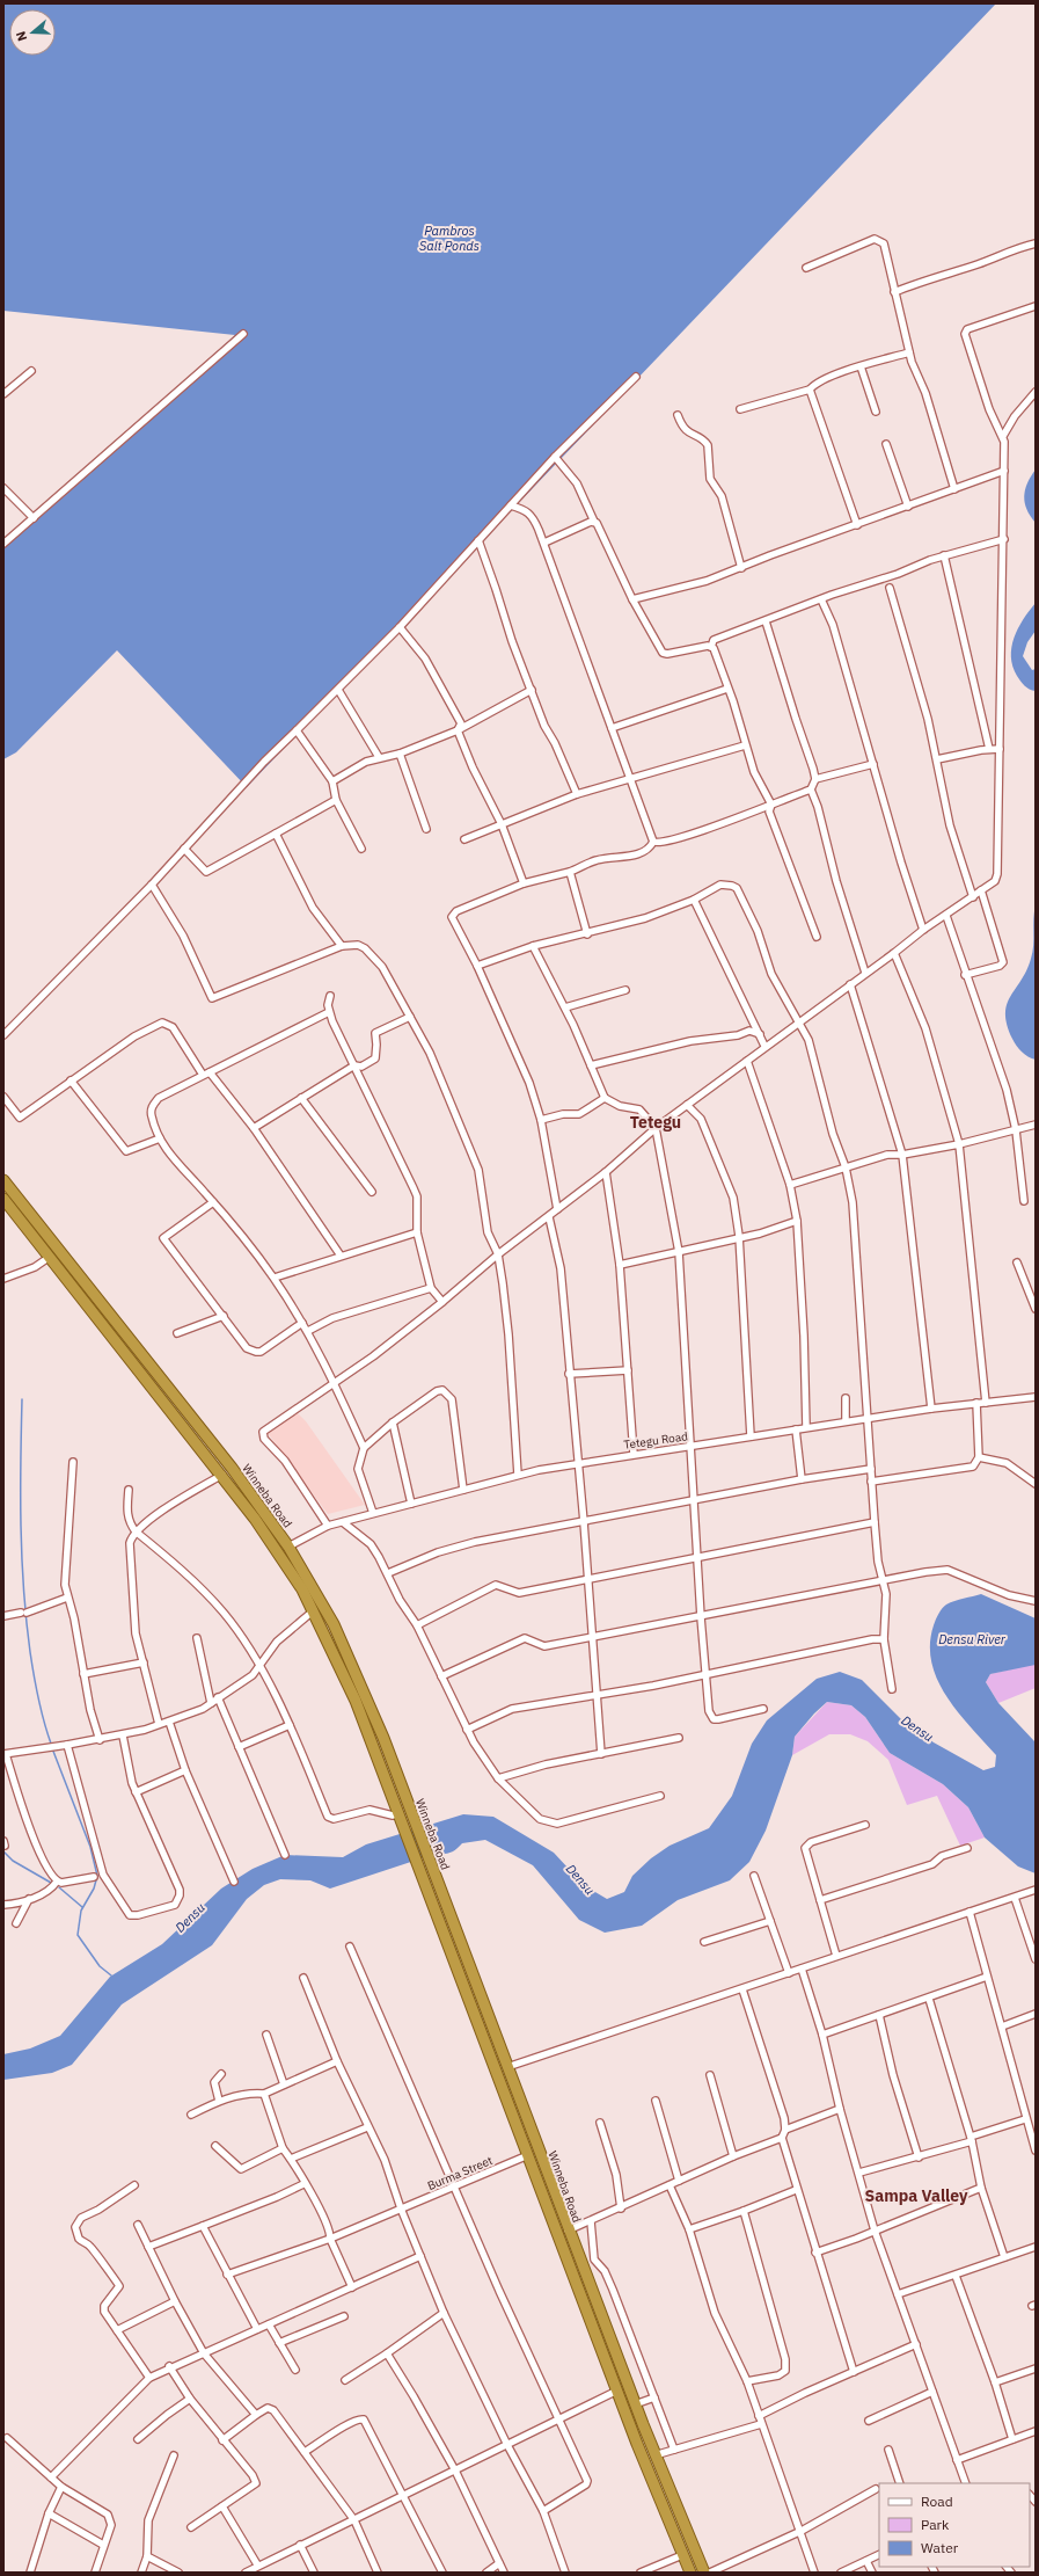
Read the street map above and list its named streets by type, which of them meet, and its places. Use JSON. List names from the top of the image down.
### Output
{
  "streets": {
    "highway": ["Winneba Road"],
    "street": ["Tetegu Road", "Burma Street"]
  },
  "crossings": [
    ["Tetegu Road", "Winneba Road"],
    ["Winneba Road", "Burma Street"]
  ],
  "districts": ["Tetegu", "Sampa Valley"],
  "water": ["Pambros Salt Ponds", "Densu River", "Densu"],
  "legend": ["Road", "Park", "Water"],
  "north": "left"
}
